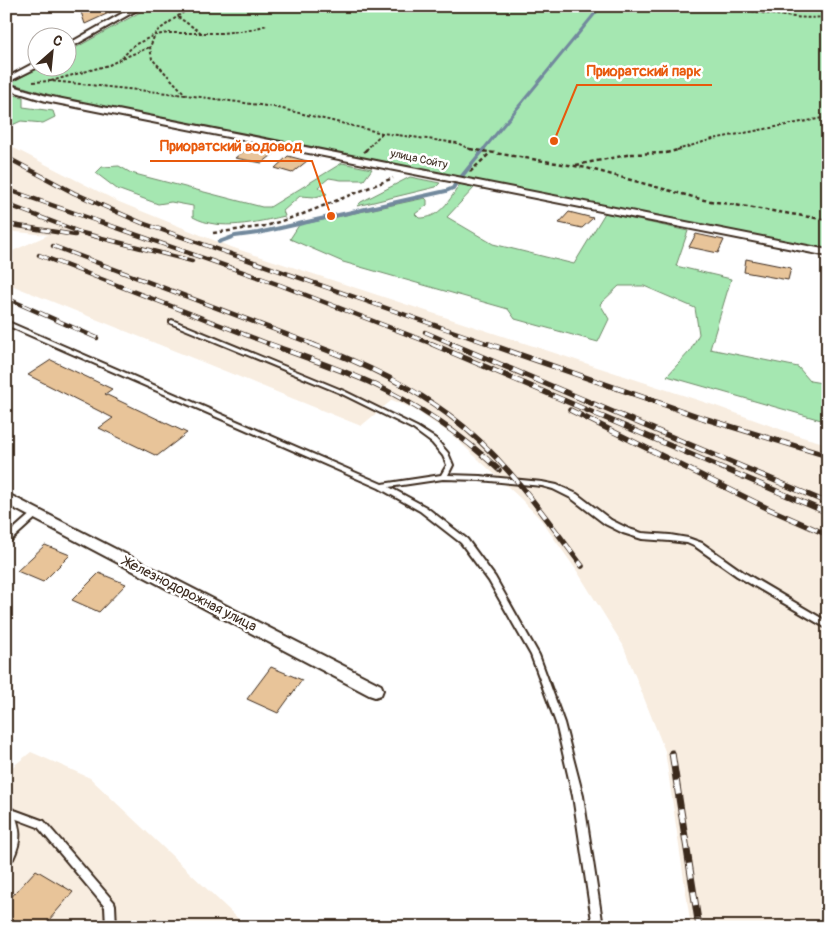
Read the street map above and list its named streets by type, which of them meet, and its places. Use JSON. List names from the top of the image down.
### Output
{
  "streets": {
    "street": ["улица Сойту", "Железнодорожная улица"]
  },
  "places": ["Приоратский парк", "Приоратский водовод"],
  "north": "top right"
}
